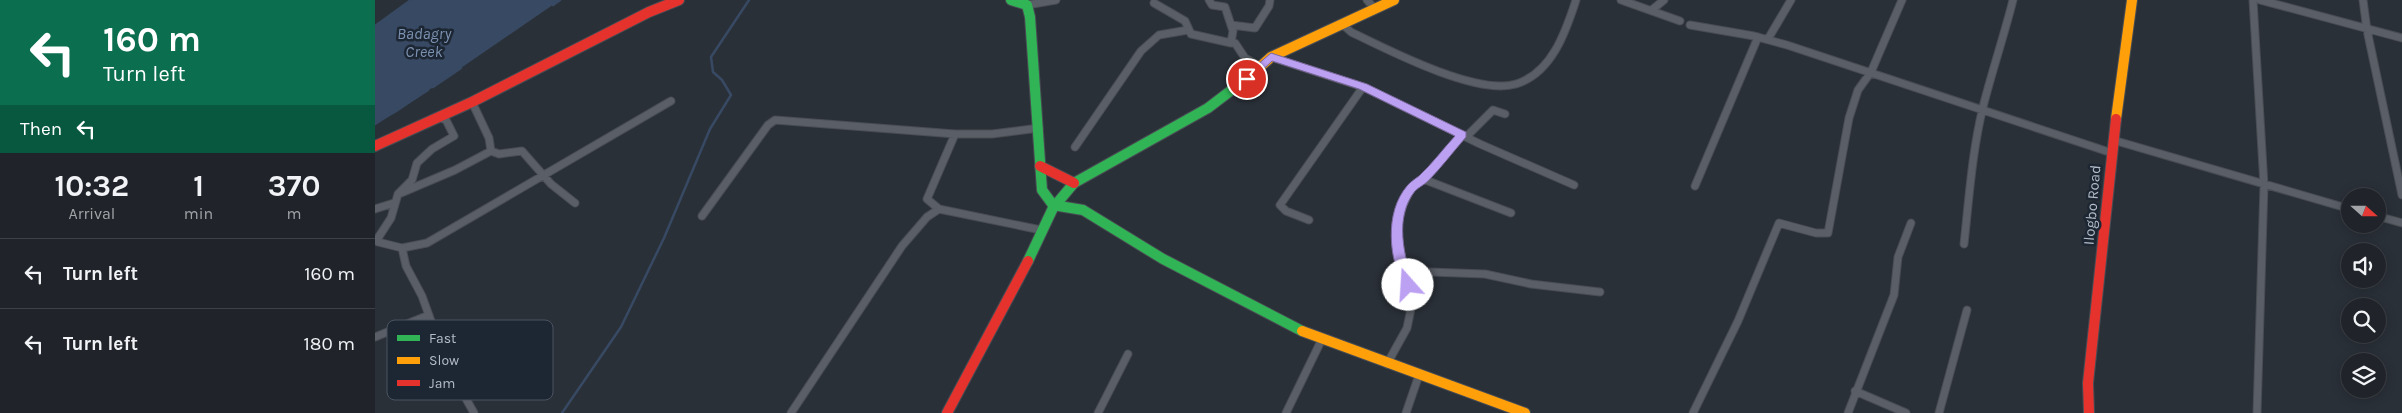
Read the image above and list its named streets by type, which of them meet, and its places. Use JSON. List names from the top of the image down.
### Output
{
  "streets": {
    "main road": ["Ilogbo Road"]
  },
  "water": ["Badagry Creek"],
  "legend": ["Fast", "Slow", "Jam"],
  "north": "right",
  "page": {
    "turn": ["160 m", "Turn left"],
    "then": "Then",
    "eta": [
      "10:32",
      "Arrival",
      "1",
      "min",
      "370",
      "m"
    ],
    "list": [
      {
        "name": "Turn left",
        "value": "160 m"
      },
      {
        "name": "Turn left",
        "value": "180 m"
      }
    ]
  }
}
